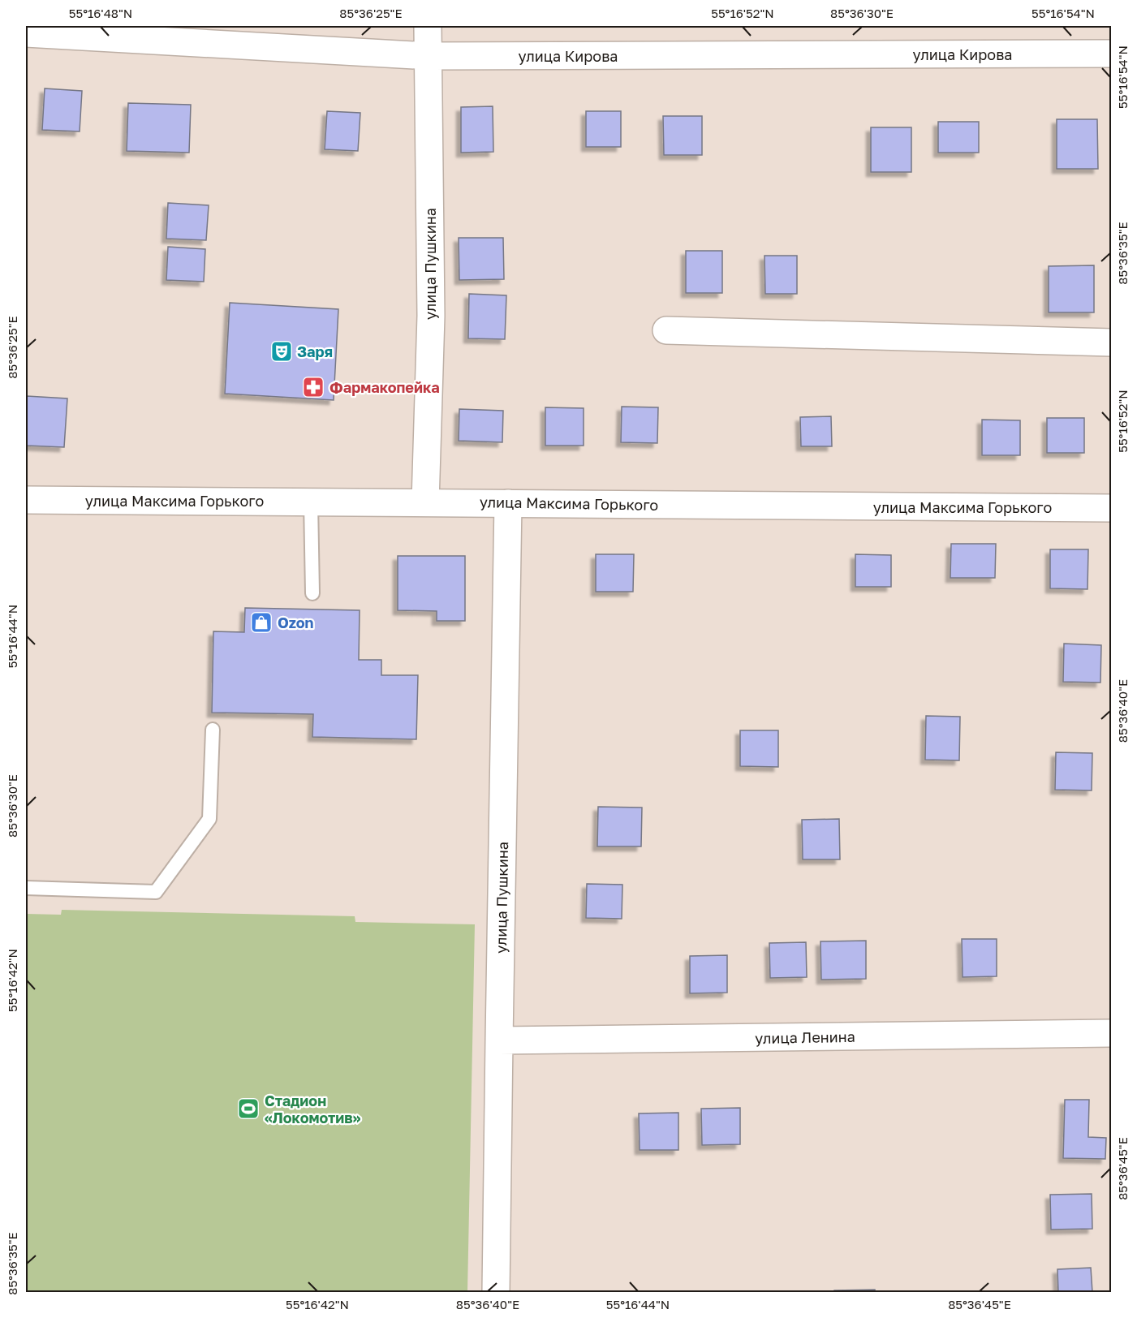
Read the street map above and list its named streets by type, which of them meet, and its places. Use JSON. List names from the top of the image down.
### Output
{
  "streets": {
    "street": [
      "улица Кирова",
      "улица Пушкина",
      "улица Максима Горького",
      "улица Ленина"
    ]
  },
  "crossings": [
    ["улица Кирова", "улица Пушкина"],
    ["улица Пушкина", "улица Максима Горького"],
    ["улица Пушкина", "улица Ленина"]
  ],
  "places": {
    "theatre": ["Заря"],
    "pharmacy": ["Фармакопейка"],
    "shop": ["Ozon"],
    "sports": ["Стадион «Локомотив»"]
  },
  "coordinates": [
    "55°16'48\"N",
    "85°36'25\"E",
    "55°16'52\"N",
    "85°36'30\"E",
    "55°16'54\"N",
    "85°36'35\"E",
    "55°16'44\"N",
    "85°36'40\"E",
    "55°16'42\"N",
    "85°36'45\"E"
  ]
}
